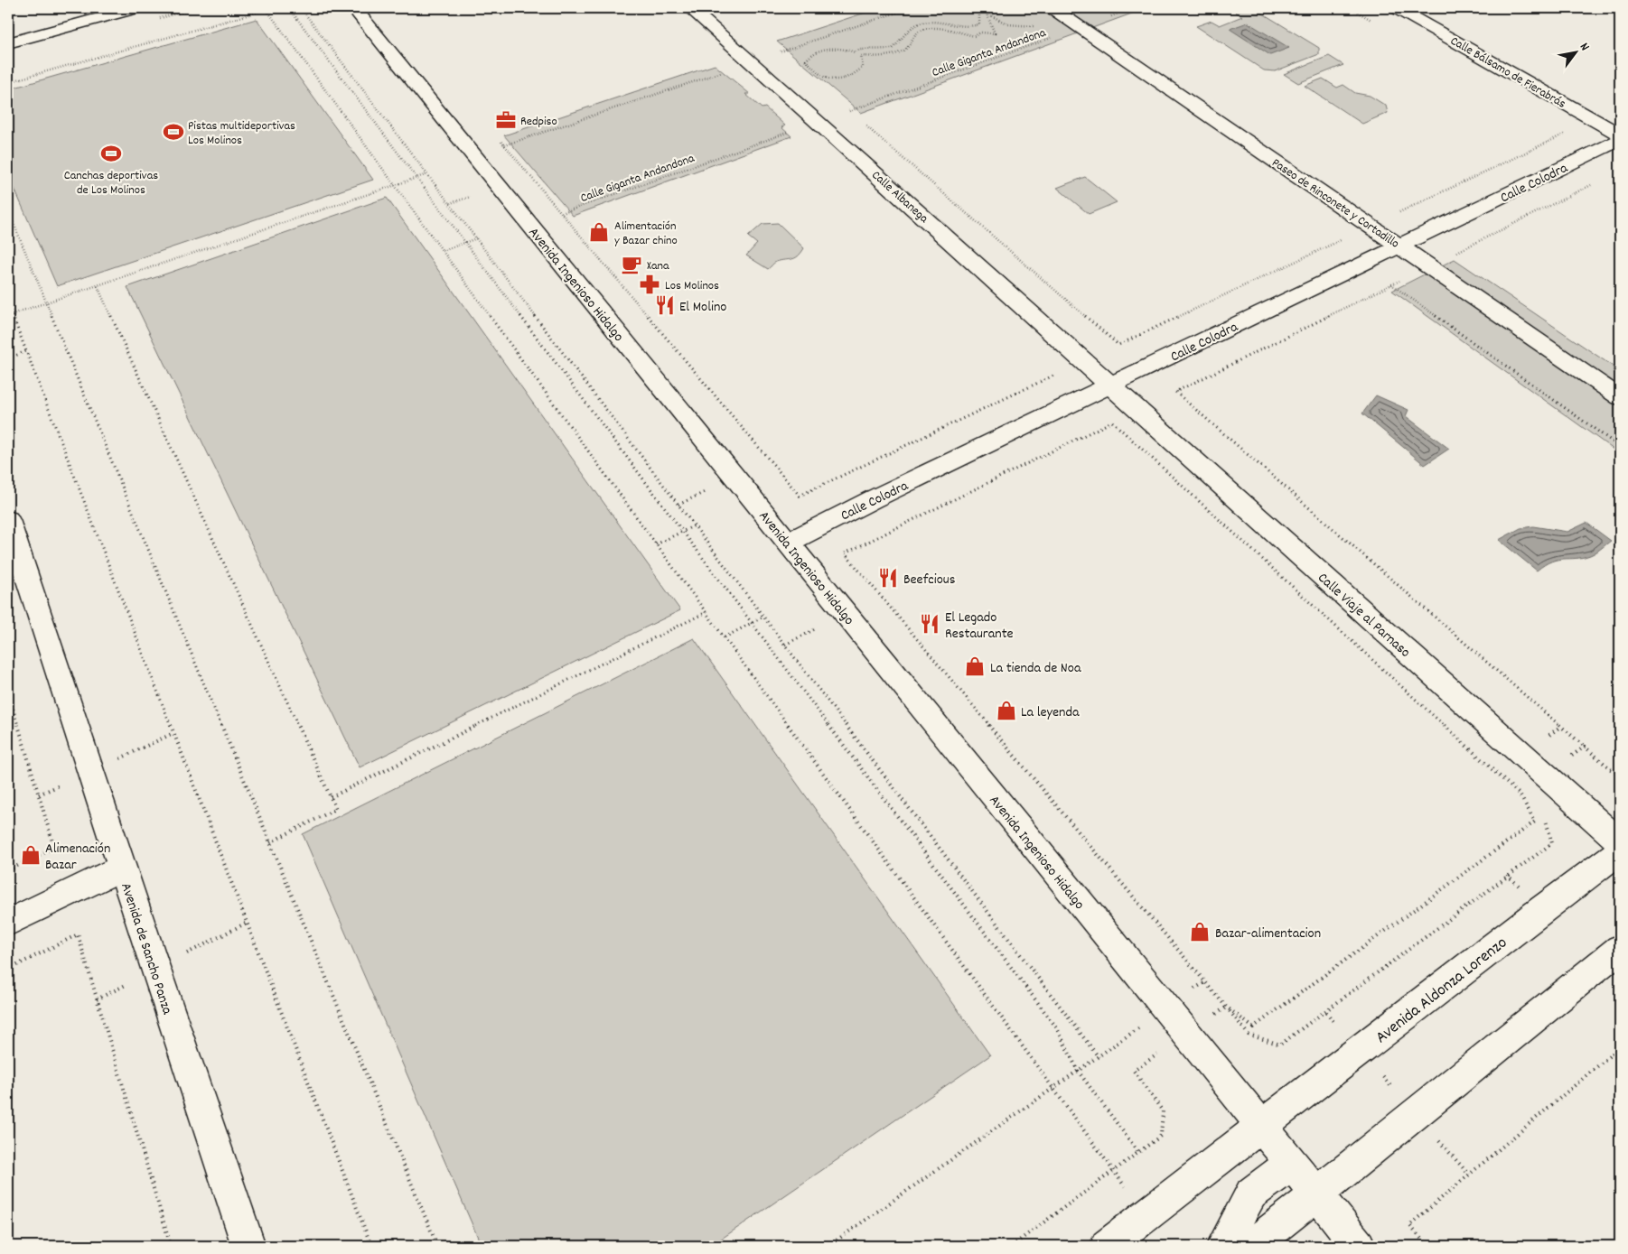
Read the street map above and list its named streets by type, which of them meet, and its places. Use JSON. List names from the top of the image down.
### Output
{
  "streets": {
    "street": [
      "Calle Bálsamo de Fierabrás",
      "Calle Colodra",
      "Calle Albanega",
      "Paseo de Rinconete y Cortadillo",
      "Avenida Ingenioso Hidalgo",
      "Calle Viaje al Parnaso",
      "Avenida de Sancho Panza",
      "Avenida Aldonza Lorenzo"
    ],
    "path": ["Calle Giganta Andandona"]
  },
  "crossings": [
    ["Calle Giganta Andandona", "Paseo de Rinconete y Cortadillo"],
    ["Calle Colodra", "Calle Albanega"],
    ["Calle Colodra", "Paseo de Rinconete y Cortadillo"],
    ["Calle Colodra", "Avenida Ingenioso Hidalgo"],
    ["Calle Colodra", "Calle Viaje al Parnaso"],
    ["Calle Albanega", "Calle Viaje al Parnaso"],
    ["Avenida Ingenioso Hidalgo", "Avenida Aldonza Lorenzo"]
  ],
  "places": {
    "office": ["Redpiso"],
    "sports": ["Pistas multideportivas Los Molinos", "Canchas deportivas de Los Molinos"],
    "shop": [
      "Alimentación y Bazar chino",
      "La tienda de Noa",
      "La leyenda",
      "Alimenación Bazar",
      "Bazar-alimentacion"
    ],
    "cafe": ["Xana"],
    "pharmacy": ["Los Molinos"],
    "restaurant": ["El Molino", "Beefcious", "El Legado Restaurante"]
  },
  "north": "top right"
}
